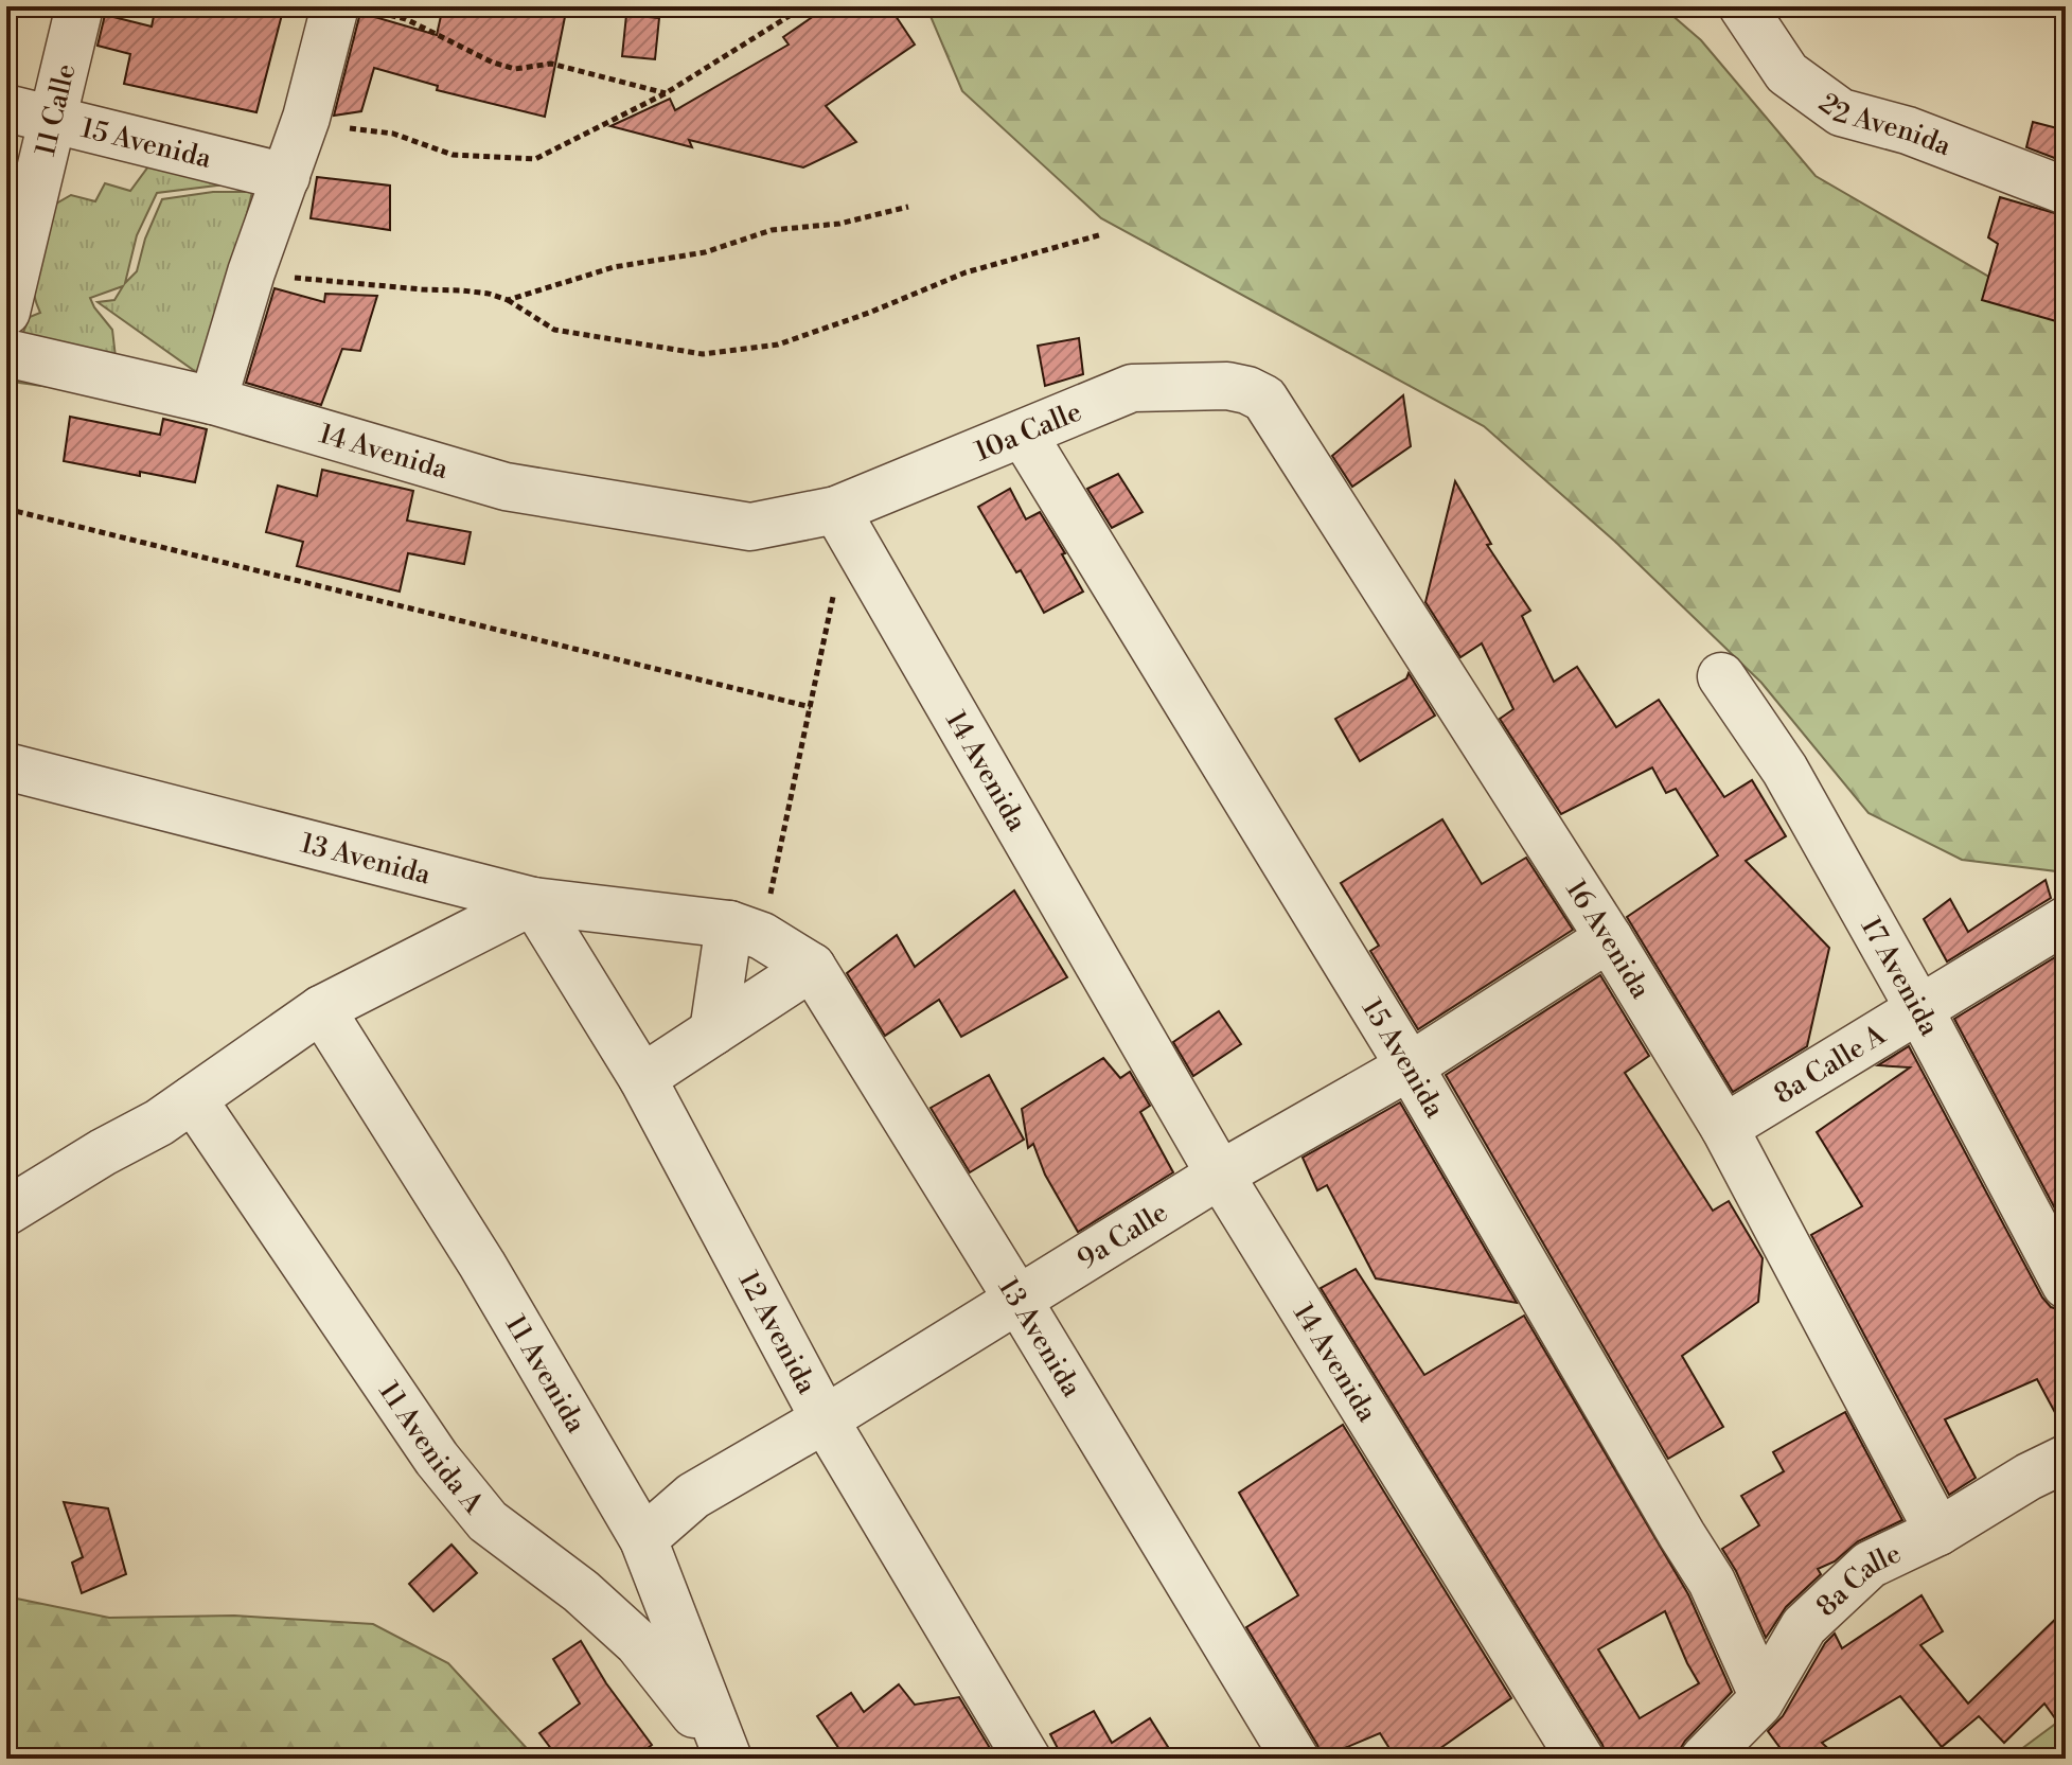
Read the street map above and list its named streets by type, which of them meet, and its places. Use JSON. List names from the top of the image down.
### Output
{
  "streets": {
    "street": [
      "11 Calle",
      "22 Avenida",
      "15 Avenida",
      "10a Calle",
      "14 Avenida",
      "13 Avenida",
      "16 Avenida",
      "17 Avenida",
      "8a Calle A",
      "9a Calle",
      "12 Avenida",
      "11 Avenida",
      "11 Avenida A",
      "8a Calle"
    ]
  },
  "crossings": [
    ["11 Calle", "15 Avenida"],
    ["15 Avenida", "10a Calle"],
    ["15 Avenida", "9a Calle"],
    ["15 Avenida", "8a Calle"],
    ["10a Calle", "14 Avenida"],
    ["10a Calle", "16 Avenida"],
    ["14 Avenida", "9a Calle"],
    ["13 Avenida", "9a Calle"],
    ["13 Avenida", "12 Avenida"],
    ["16 Avenida", "8a Calle A"],
    ["16 Avenida", "9a Calle"],
    ["16 Avenida", "8a Calle"],
    ["17 Avenida", "8a Calle A"],
    ["9a Calle", "12 Avenida"],
    ["9a Calle", "11 Avenida"],
    ["11 Avenida", "11 Avenida A"]
  ]
}
